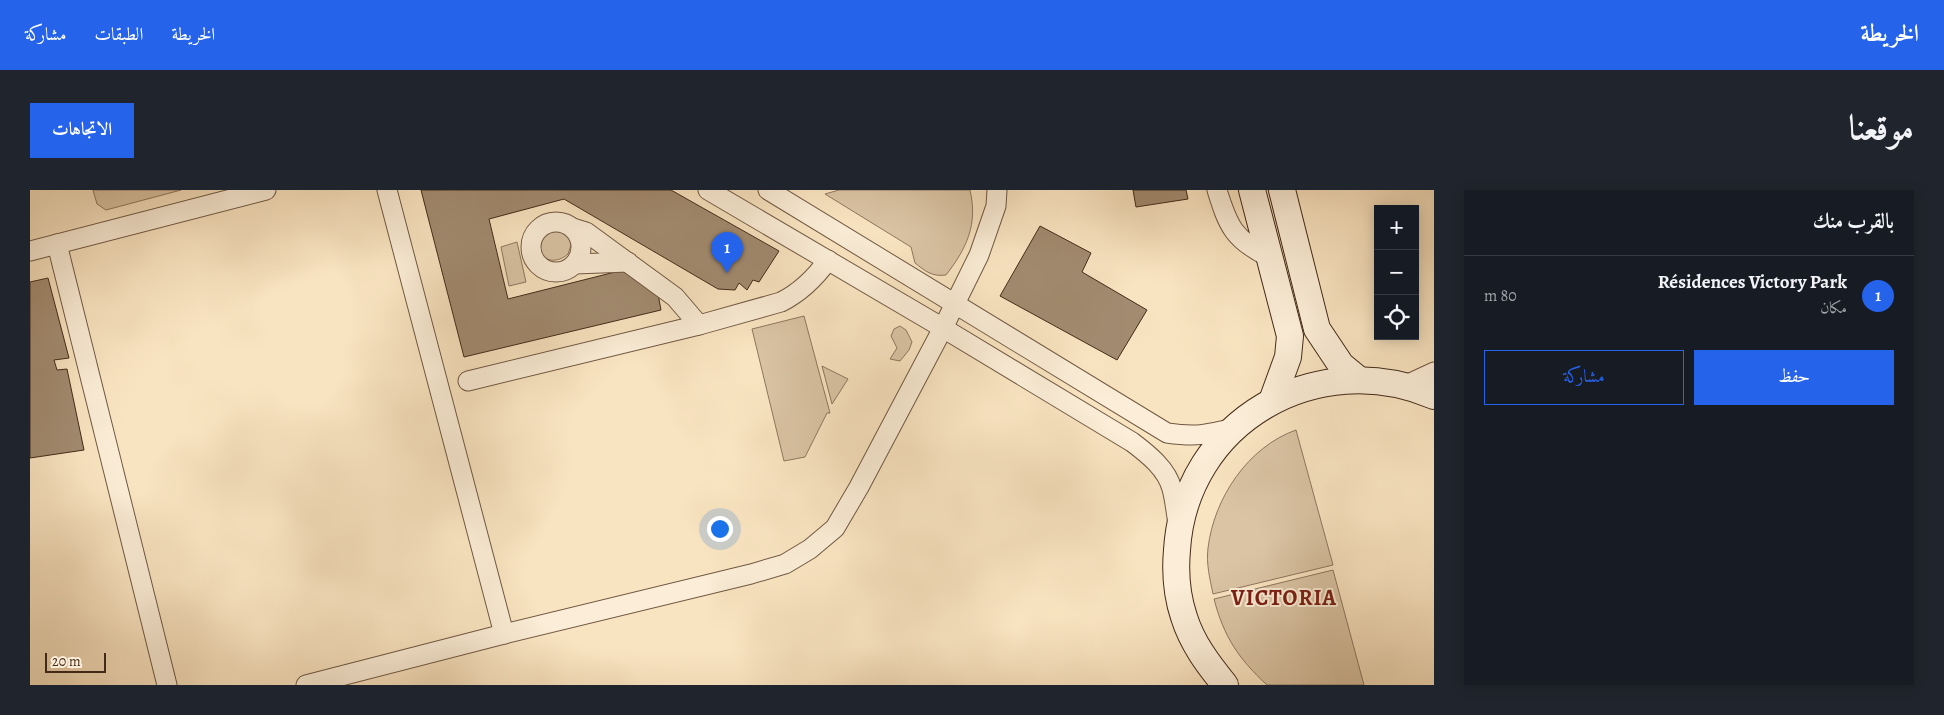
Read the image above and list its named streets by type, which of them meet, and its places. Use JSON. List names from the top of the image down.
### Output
{
  "districts": ["VICTORIA"],
  "scale_bar": "20 m",
  "page": {
    "header": "الخريطة",
    "nav": ["الخريطة", "الطبقات", "مشاركة"],
    "title": "موقعنا",
    "buttons": [
      "الاتجاهات",
      ["حفظ", "مشاركة"]
    ],
    "heading": "بالقرب منك",
    "map_buttons": ["+", "−"],
    "pins": "1",
    "list": [
      {
        "mark": "1",
        "name": "Résidences Victory Park",
        "note": "مكان",
        "value": "80 m"
      }
    ],
    "scale": "20 m"
  }
}
